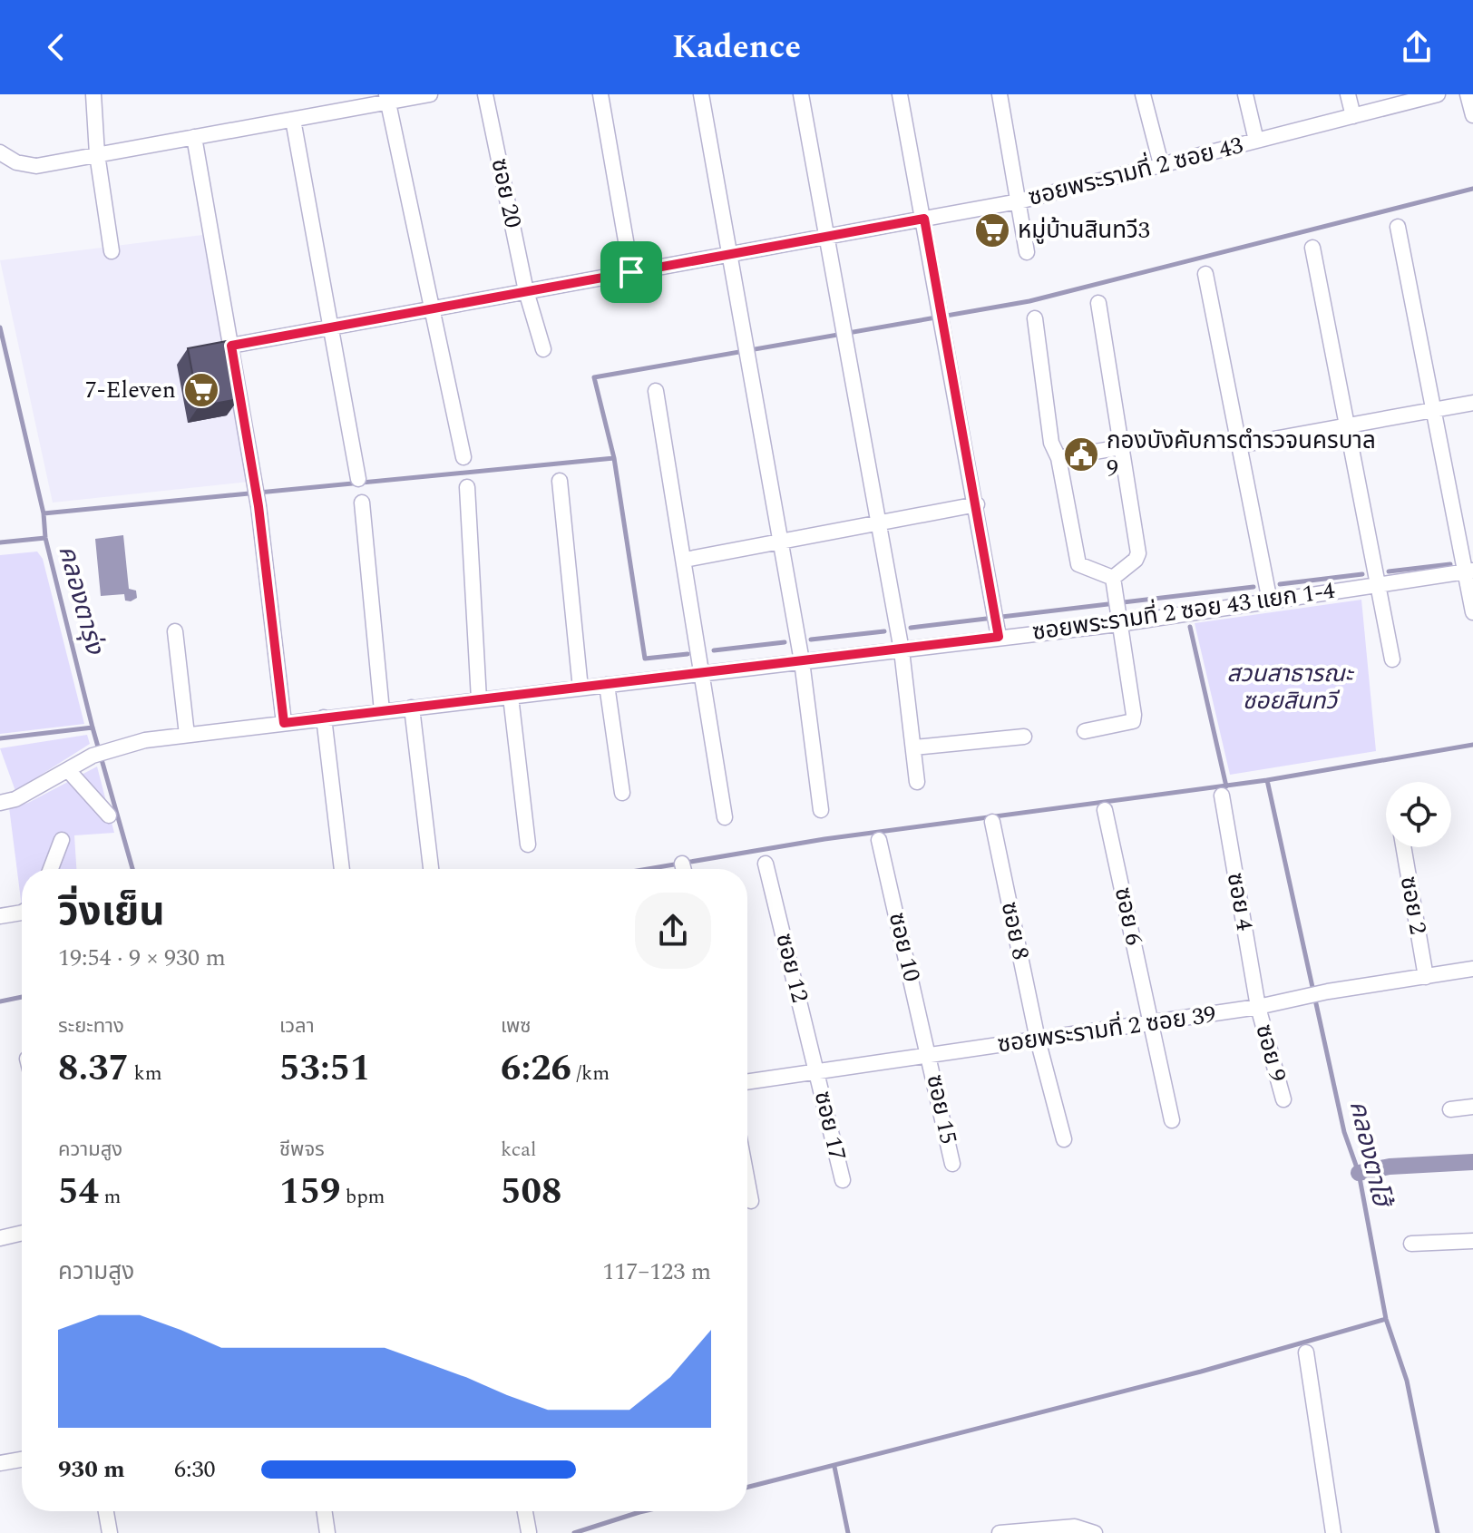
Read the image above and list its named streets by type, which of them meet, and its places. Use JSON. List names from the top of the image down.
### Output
{
  "streets": {
    "street": [
      "ซอยพระรามที่ 2 ซอย 43",
      "ซอย 20",
      "ซอยพระรามที่ 2 ซอย 43 แยก 1-4",
      "ซอย 4",
      "ซอย 2",
      "ซอย 6",
      "ซอย 8",
      "ซอย 10",
      "ซอย 12",
      "ซอยพระรามที่ 2 ซอย 39",
      "ซอย 9",
      "ซอย 15",
      "ซอย 17"
    ]
  },
  "crossings": [
    ["ซอยพระรามที่ 2 ซอย 43", "ซอย 20"],
    ["ซอย 4", "ซอยพระรามที่ 2 ซอย 39"],
    ["ซอย 4", "ซอย 9"],
    ["ซอย 2", "ซอยพระรามที่ 2 ซอย 39"],
    ["ซอย 6", "ซอยพระรามที่ 2 ซอย 39"],
    ["ซอย 8", "ซอยพระรามที่ 2 ซอย 39"],
    ["ซอย 10", "ซอยพระรามที่ 2 ซอย 39"],
    ["ซอย 10", "ซอย 15"],
    ["ซอย 12", "ซอยพระรามที่ 2 ซอย 39"],
    ["ซอย 12", "ซอย 17"],
    ["ซอยพระรามที่ 2 ซอย 39", "ซอย 9"],
    ["ซอยพระรามที่ 2 ซอย 39", "ซอย 15"],
    ["ซอยพระรามที่ 2 ซอย 39", "ซอย 17"]
  ],
  "water": ["คลองตารุ่ง", "คลองตาโฮ้"],
  "parks": ["สวนสาธารณะ ซอยสินทวี"],
  "places": {
    "supermarket": ["หมู่บ้านสินทวี3", "7-Eleven"],
    "public building": ["กองบังคับการตำรวจนครบาล 9"]
  },
  "page": {
    "header": "Kadence",
    "heading": ["วิ่งเย็น", "19:54 · 9 × 930 m"],
    "stats": [
      ["ระยะทาง", "8.37 km"],
      ["เวลา", "53:51"],
      ["เพซ", "6:26 /km"],
      ["ความสูง", "54 m"],
      ["ชีพจร", "159 bpm"],
      ["kcal", "508"]
    ],
    "chart": ["ความสูง", "117–123 m"],
    "list": [
      {
        "name": "930 m",
        "note": "6:30"
      }
    ]
  }
}
